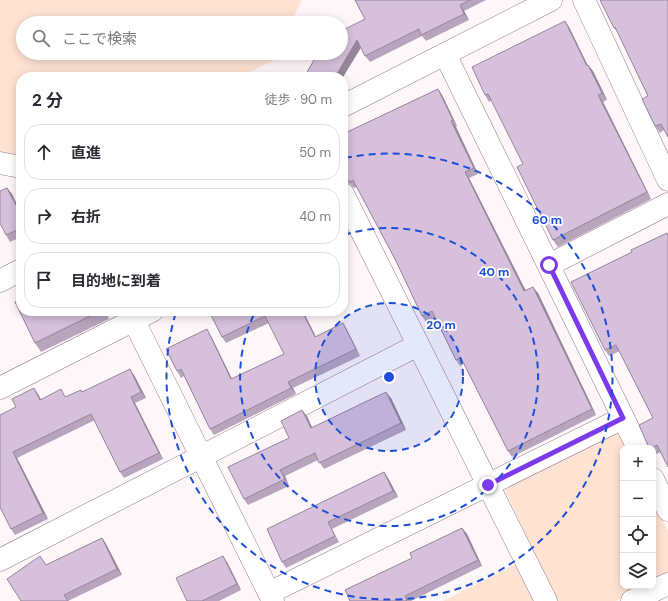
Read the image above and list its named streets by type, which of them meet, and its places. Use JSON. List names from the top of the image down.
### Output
{
  "page": {
    "search": "ここで検索",
    "heading": ["2 分", "徒歩 · 90 m"],
    "list": [
      ["直進", "50 m"],
      ["右折", "40 m"],
      "目的地に到着"
    ],
    "map_buttons": ["+", "−"]
  },
  "rings": ["60 m", "40 m", "20 m"]
}
